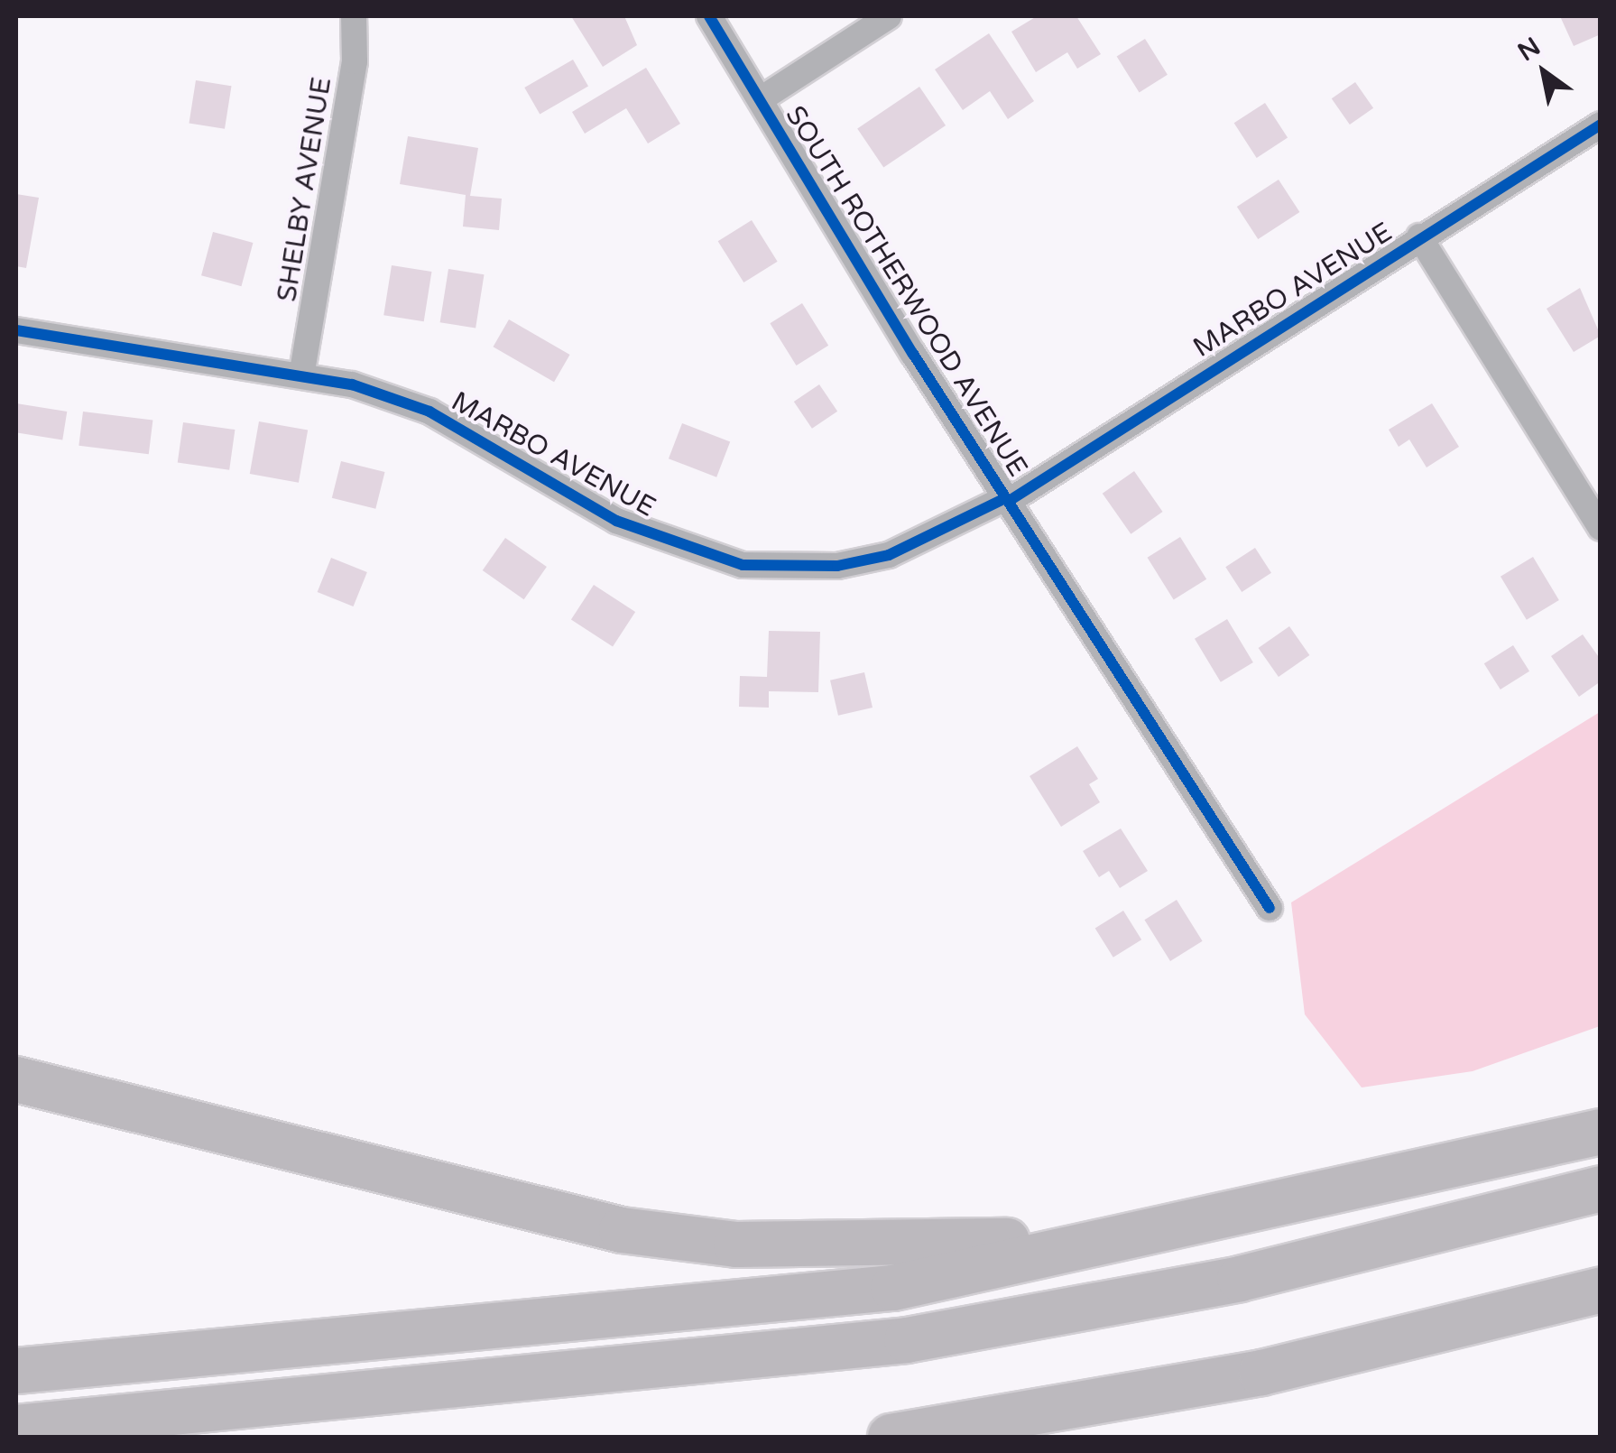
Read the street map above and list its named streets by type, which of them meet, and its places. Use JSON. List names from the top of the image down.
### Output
{
  "streets": {
    "street": ["SHELBY AVENUE", "MARBO AVENUE", "SOUTH ROTHERWOOD AVENUE"]
  },
  "crossings": [
    ["SHELBY AVENUE", "MARBO AVENUE"],
    ["MARBO AVENUE", "SOUTH ROTHERWOOD AVENUE"]
  ],
  "north": "top left"
}
